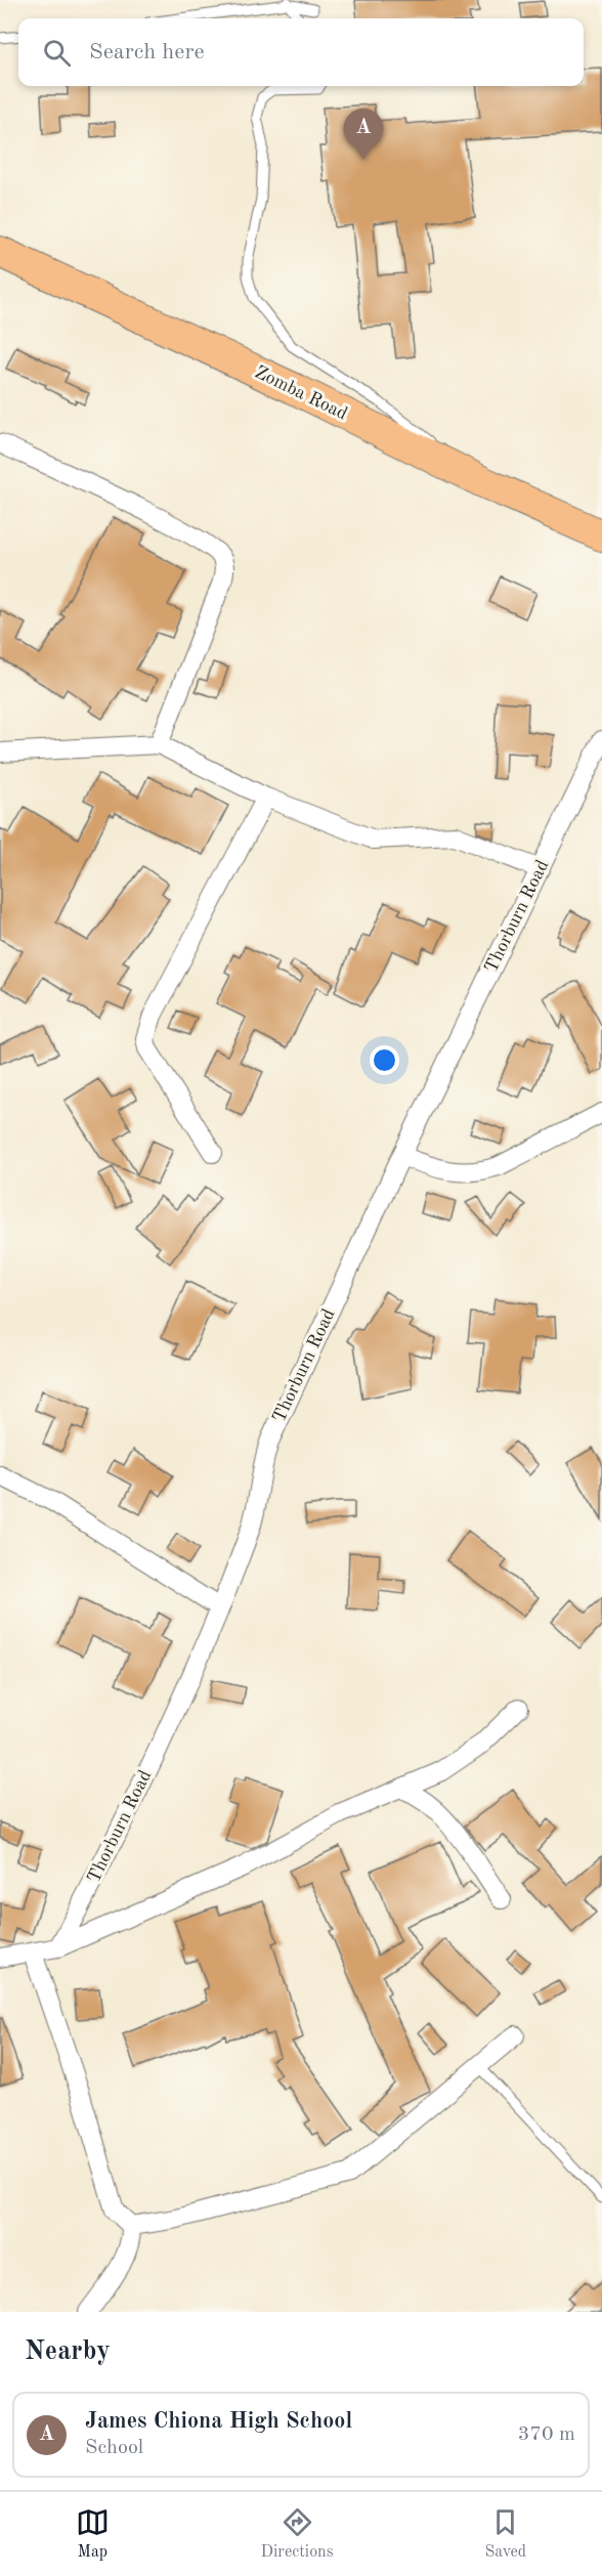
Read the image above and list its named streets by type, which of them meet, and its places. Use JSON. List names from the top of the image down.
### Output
{
  "streets": {
    "highway": ["Zomba Road"],
    "street": ["Thorburn Road"]
  },
  "page": {
    "search": "Search here",
    "pins": "A",
    "heading": "Nearby",
    "list": [
      {
        "mark": "A",
        "name": "James Chiona High School",
        "note": "School",
        "value": "370 m"
      }
    ],
    "nav": ["Map", "Directions", "Saved"]
  }
}
